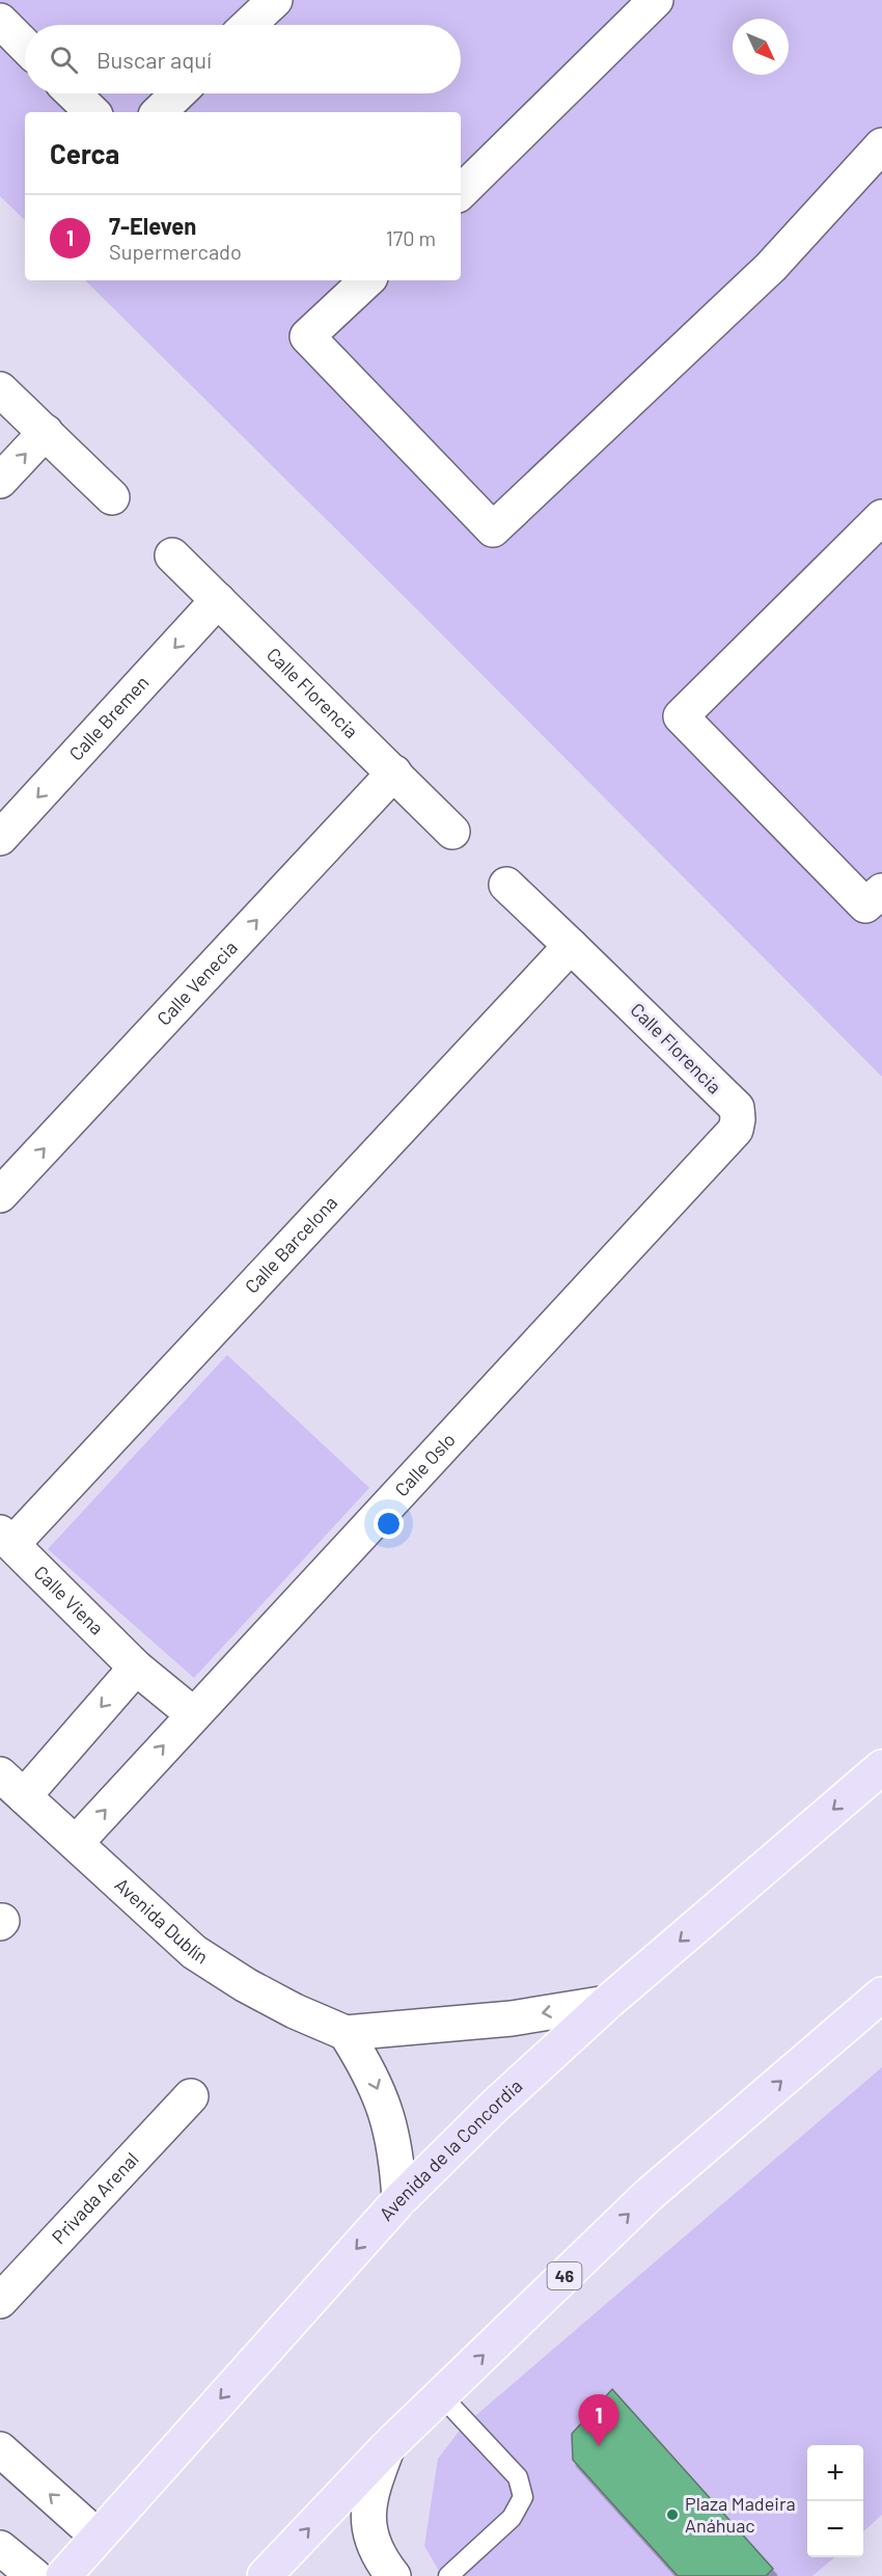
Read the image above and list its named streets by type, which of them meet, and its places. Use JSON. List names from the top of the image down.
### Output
{
  "streets": {
    "main road": ["Avenida de la Concordia", "46"],
    "street": [
      "Calle Florencia",
      "Calle Bremen",
      "Calle Venecia",
      "Calle Barcelona",
      "Calle Oslo",
      "Calle Viena",
      "Avenida Dublín",
      "Privada Arenal"
    ]
  },
  "crossings": [
    ["Calle Florencia", "Calle Bremen"],
    ["Calle Florencia", "Calle Venecia"],
    ["Calle Florencia", "Calle Barcelona"],
    ["Calle Florencia", "Calle Oslo"],
    ["Calle Barcelona", "Calle Viena"],
    ["Calle Oslo", "Calle Viena"],
    ["Calle Oslo", "Avenida Dublín"],
    ["Avenida Dublín", "Avenida de la Concordia"]
  ],
  "one_way": ["Calle Bremen", "Calle Venecia", "Avenida Dublín"],
  "places": ["Plaza Madeira Anáhuac"],
  "north": "bottom right",
  "page": {
    "search": "Buscar aquí",
    "heading": "Cerca",
    "list": [
      {
        "mark": "1",
        "name": "7-Eleven",
        "note": "Supermercado",
        "value": "170 m"
      }
    ],
    "pins": "1",
    "map_buttons": ["+", "−"]
  }
}
